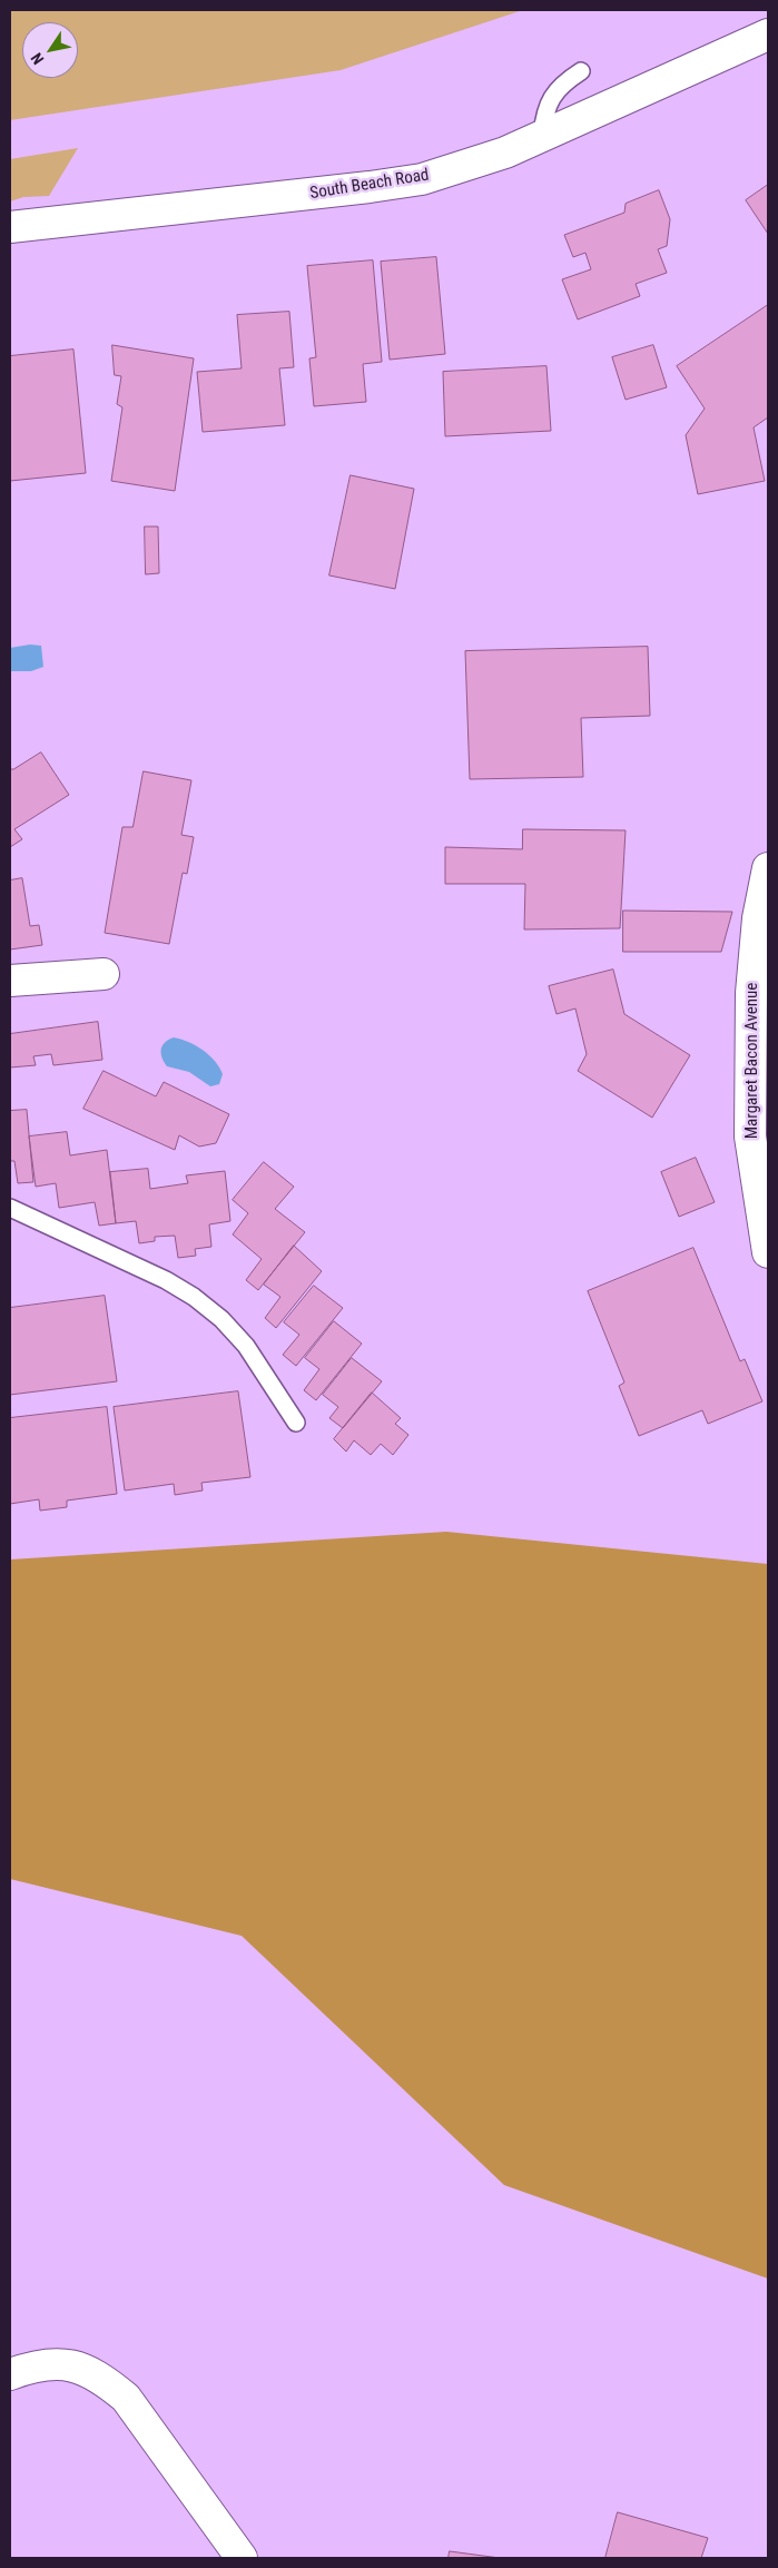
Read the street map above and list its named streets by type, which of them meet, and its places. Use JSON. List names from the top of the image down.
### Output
{
  "streets": {
    "street": ["South Beach Road", "Margaret Bacon Avenue"]
  },
  "north": "bottom left"
}
